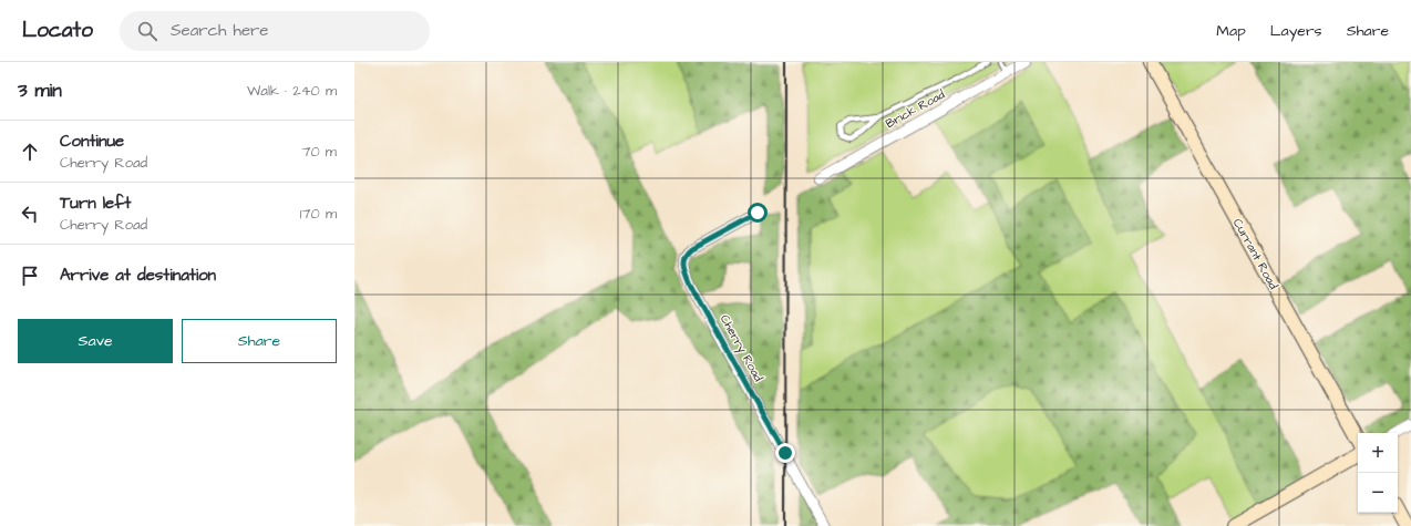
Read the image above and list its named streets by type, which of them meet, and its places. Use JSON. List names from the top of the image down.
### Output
{
  "streets": {
    "street": ["Brick Road", "Currant Road", "Cherry Road"]
  },
  "page": {
    "header": "Locato",
    "search": "Search here",
    "nav": ["Map", "Layers", "Share"],
    "heading": ["3 min", "Walk · 240 m"],
    "list": [
      ["Continue", "Cherry Road", "70 m"],
      ["Turn left", "Cherry Road", "170 m"],
      "Arrive at destination"
    ],
    "buttons": ["Save", "Share"],
    "map_buttons": ["+", "−"]
  }
}
